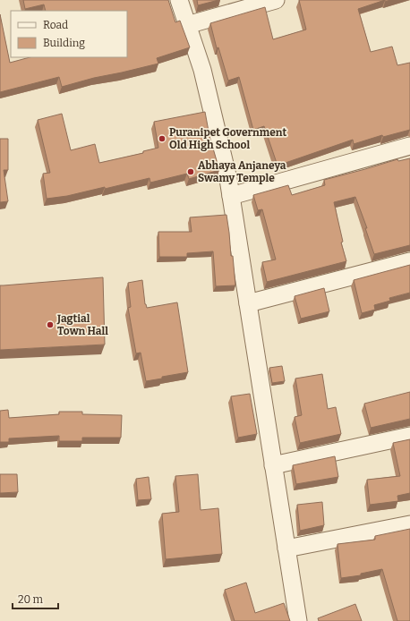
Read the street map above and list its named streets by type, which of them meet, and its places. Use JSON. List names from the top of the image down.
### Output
{
  "places": ["Puranipet Government Old High School", "Abhaya Anjaneya Swamy Temple", "Jagtial Town Hall"],
  "legend": ["Road", "Building"],
  "scale_bar": "20 m"
}
